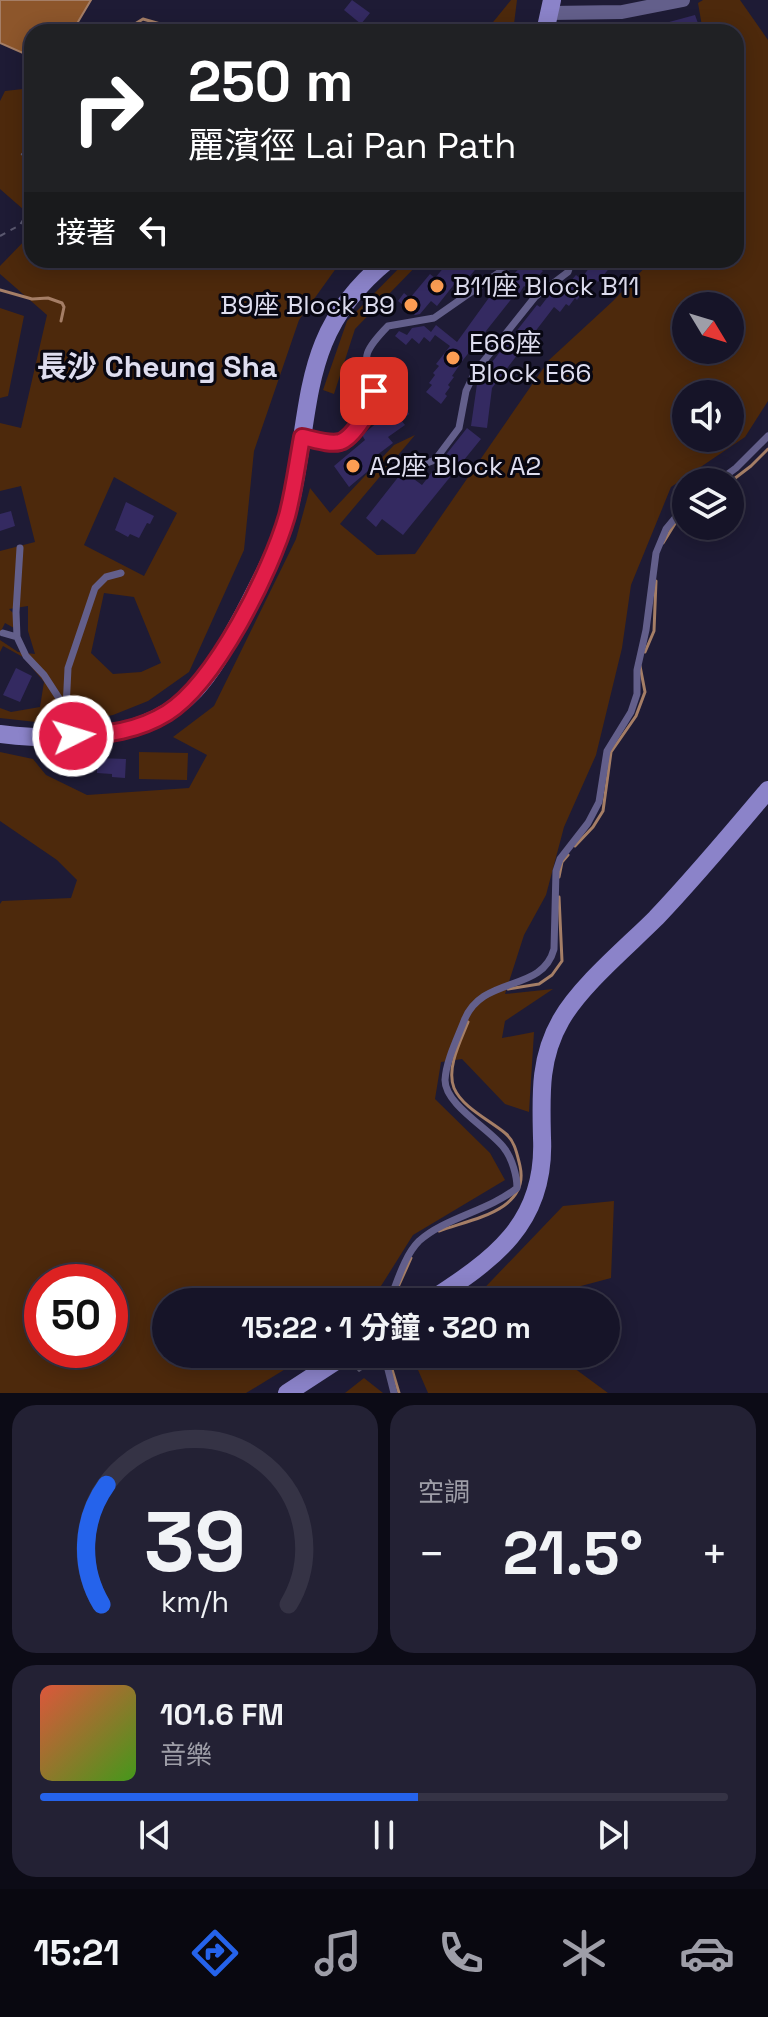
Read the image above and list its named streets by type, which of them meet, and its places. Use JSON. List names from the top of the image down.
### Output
{
  "districts": ["長沙 Cheung Sha"],
  "places": [
    "B11座 Block B11",
    "B9座 Block B9",
    "E66座 Block E66",
    "A2座 Block A2"
  ],
  "north": "bottom right",
  "page": {
    "turn": ["250 m", "麗濱徑 Lai Pan Path"],
    "then": "接著",
    "limit": "50",
    "trip": "15:22 · 1 分鐘 · 320 m",
    "tile": "空調",
    "heat": ["−", "21.5°", "+"],
    "song": ["101.6 FM", "音樂"],
    "tabs": "15:21",
    "gauge": ["39", "km/h"]
  }
}
